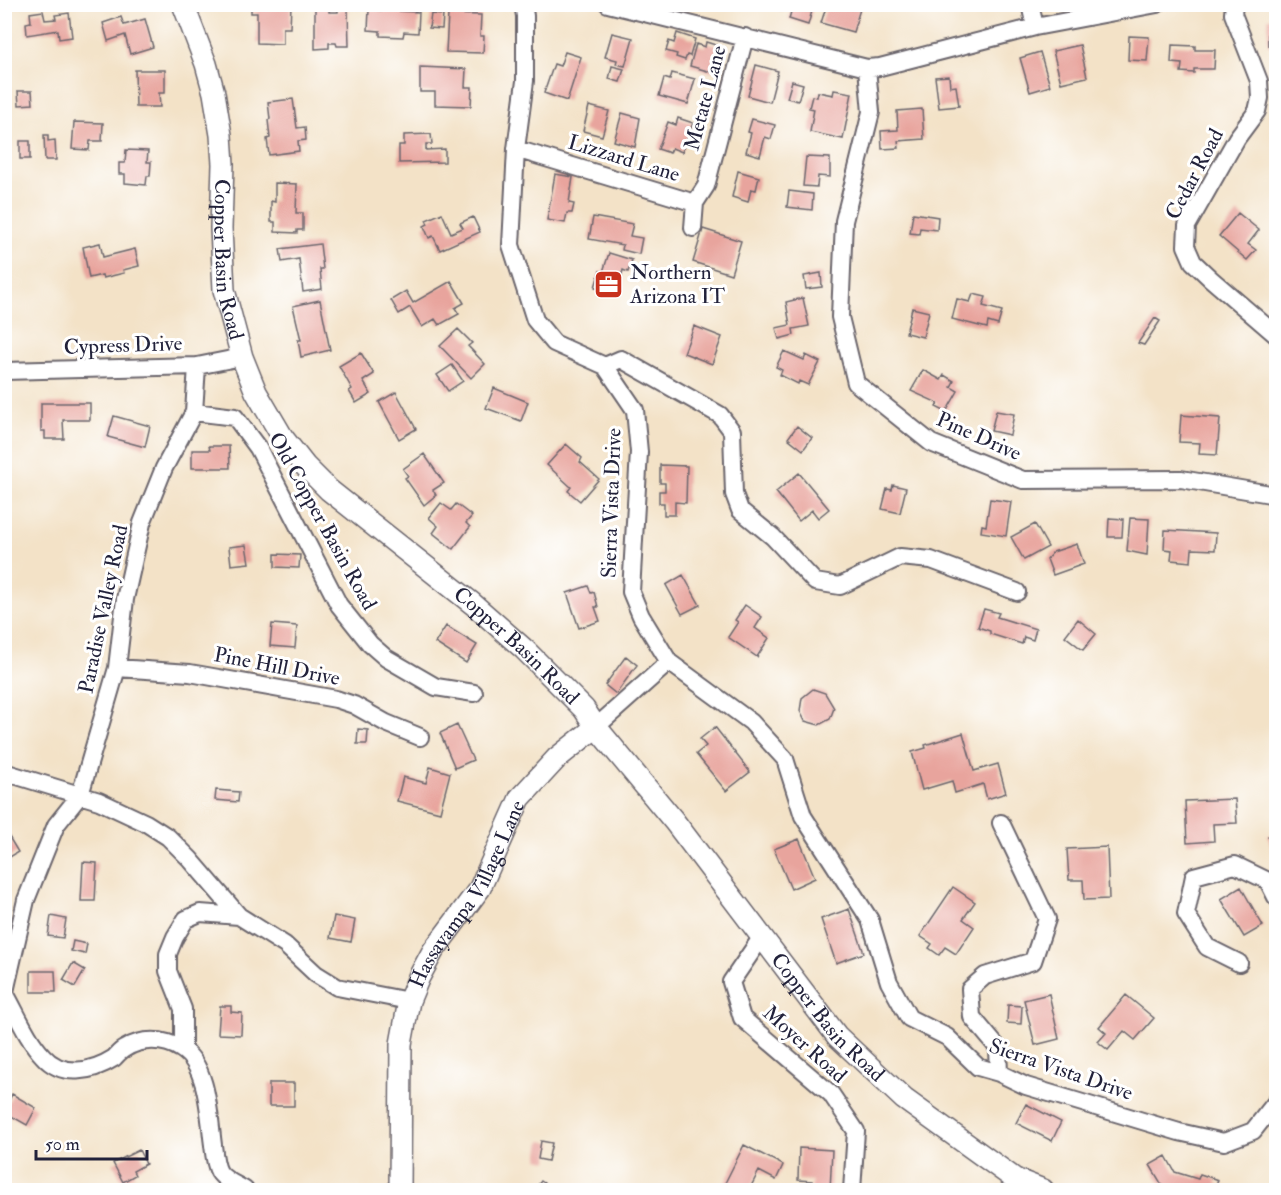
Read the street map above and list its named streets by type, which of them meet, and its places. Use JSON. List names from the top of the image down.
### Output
{
  "streets": {
    "street": [
      "Metate Lane",
      "Lizzard Lane",
      "Cedar Road",
      "Copper Basin Road",
      "Cypress Drive",
      "Pine Drive",
      "Sierra Vista Drive",
      "Old Copper Basin Road",
      "Paradise Valley Road",
      "Pine Hill Drive",
      "Hassayampa Village Lane",
      "Moyer Road"
    ]
  },
  "crossings": [
    ["Metate Lane", "Lizzard Lane"],
    ["Copper Basin Road", "Cypress Drive"],
    ["Copper Basin Road", "Hassayampa Village Lane"],
    ["Copper Basin Road", "Moyer Road"],
    ["Cypress Drive", "Paradise Valley Road"],
    ["Sierra Vista Drive", "Hassayampa Village Lane"],
    ["Old Copper Basin Road", "Paradise Valley Road"],
    ["Paradise Valley Road", "Pine Hill Drive"]
  ],
  "places": {
    "office": ["Northern Arizona IT"]
  },
  "scale_bar": "50 m"
}
